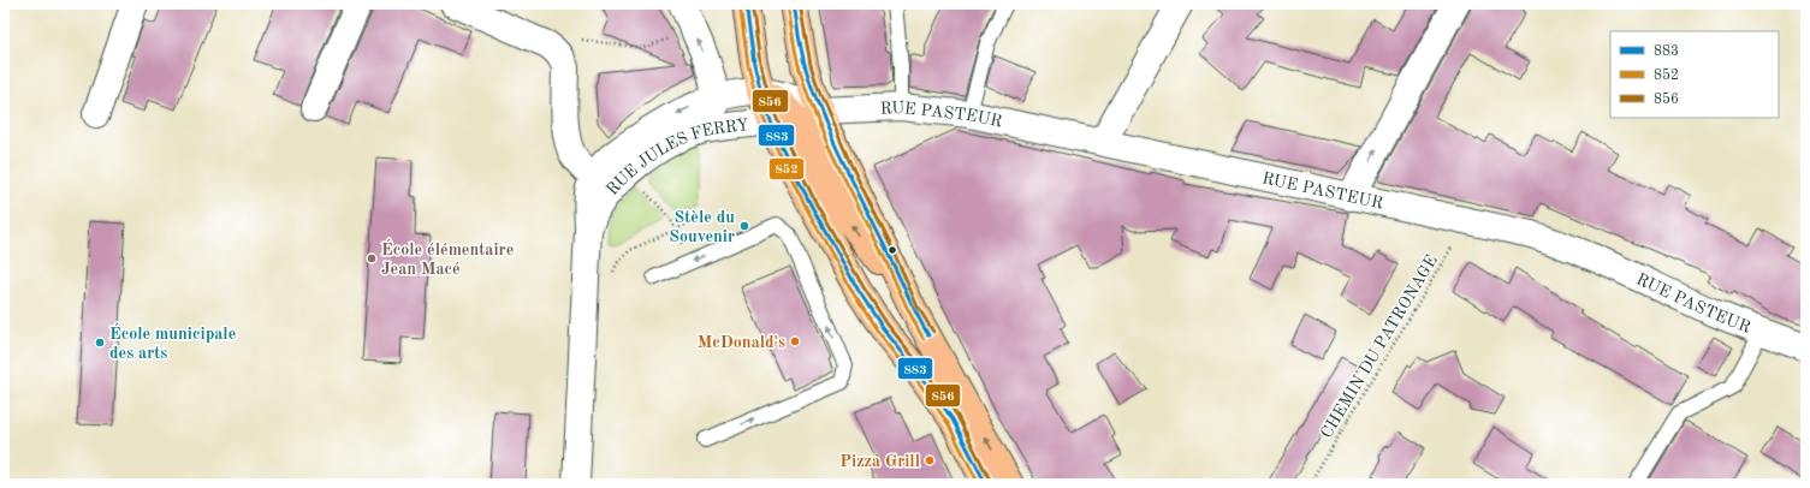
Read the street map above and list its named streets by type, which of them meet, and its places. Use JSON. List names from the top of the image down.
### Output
{
  "streets": {
    "street": ["RUE PASTEUR", "RUE JULES FERRY"],
    "path": ["CHEMIN DU PATRONAGE"]
  },
  "crossings": [
    ["RUE PASTEUR", "RUE JULES FERRY"],
    ["RUE PASTEUR", "CHEMIN DU PATRONAGE"]
  ],
  "places": [
    "Stèle du Souvenir",
    "École élémentaire Jean Macé",
    "McDonald's",
    "École municipale des arts",
    "Pizza Grill"
  ],
  "lines": ["transit line 883", "transit line 856", "transit line 852"],
  "legend": ["883", "852", "856"]
}
